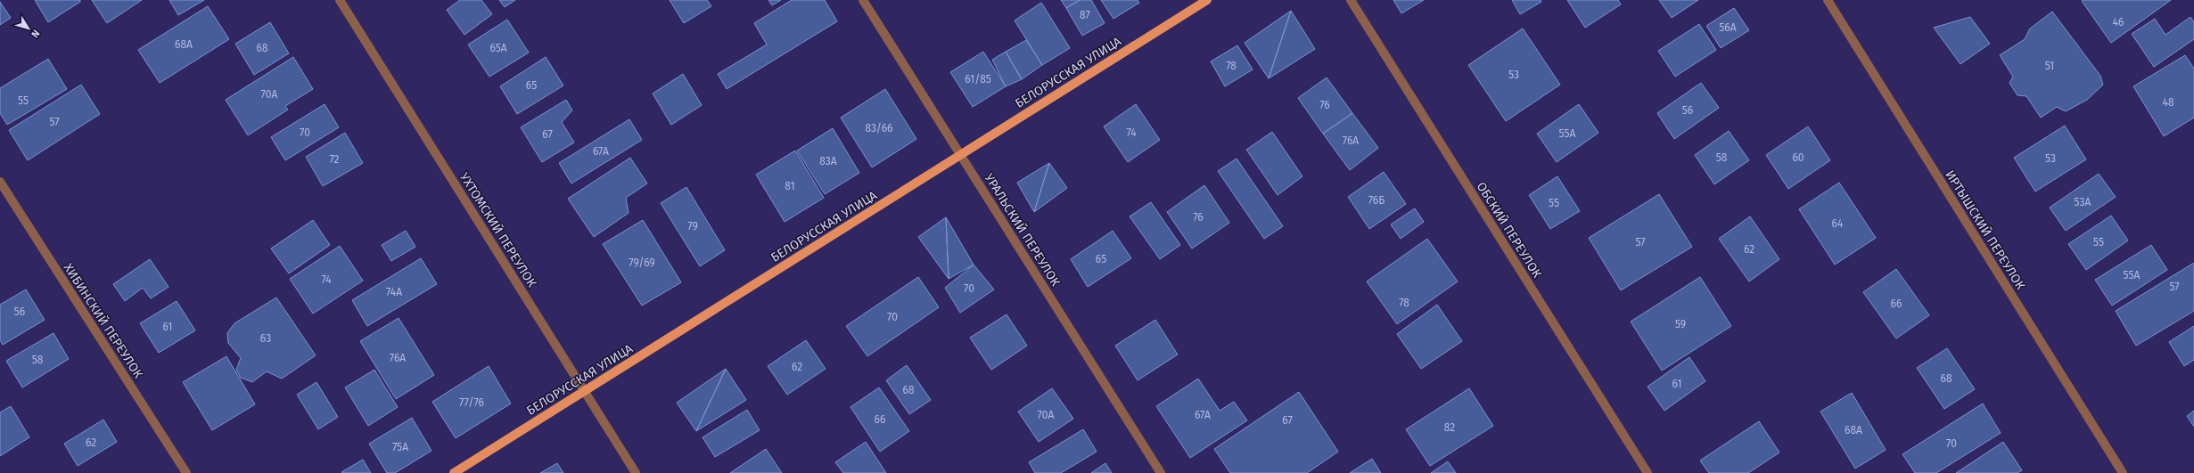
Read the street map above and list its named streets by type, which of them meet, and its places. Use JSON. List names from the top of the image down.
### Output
{
  "streets": {
    "main road": ["БЕЛОРУССКАЯ УЛИЦА"],
    "street": [
      "УХТОМСКИЙ ПЕРЕУЛОК",
      "УРАЛЬСКИЙ ПЕРЕУЛОК",
      "ОБСКИЙ ПЕРЕУЛОК",
      "ИРТЫШСКИЙ ПЕРЕУЛОК",
      "ХИБИНСКИЙ ПЕРЕУЛОК"
    ]
  },
  "crossings": [
    ["БЕЛОРУССКАЯ УЛИЦА", "УХТОМСКИЙ ПЕРЕУЛОК"],
    ["БЕЛОРУССКАЯ УЛИЦА", "УРАЛЬСКИЙ ПЕРЕУЛОК"]
  ],
  "house_numbers": [
    "87",
    "46",
    "56А",
    "68А",
    "68",
    "65А",
    "78",
    "51",
    "53",
    "61/85",
    "65",
    "70А",
    "55",
    "48",
    "76",
    "56",
    "57",
    "83/66",
    "70",
    "74",
    "55А",
    "67",
    "76А",
    "67А",
    "58",
    "60",
    "53",
    "72",
    "83А",
    "81",
    "76Б",
    "53А",
    "55",
    "76",
    "64",
    "79",
    "57",
    "55",
    "62",
    "65",
    "79/69",
    "55А",
    "74",
    "57",
    "70",
    "74А",
    "78",
    "66",
    "56",
    "70",
    "59",
    "61",
    "63",
    "76А",
    "58",
    "62",
    "68",
    "61",
    "68",
    "77/76",
    "70А",
    "67А",
    "66",
    "67",
    "82",
    "68А",
    "62",
    "70",
    "75А"
  ],
  "north": "bottom right"
}
